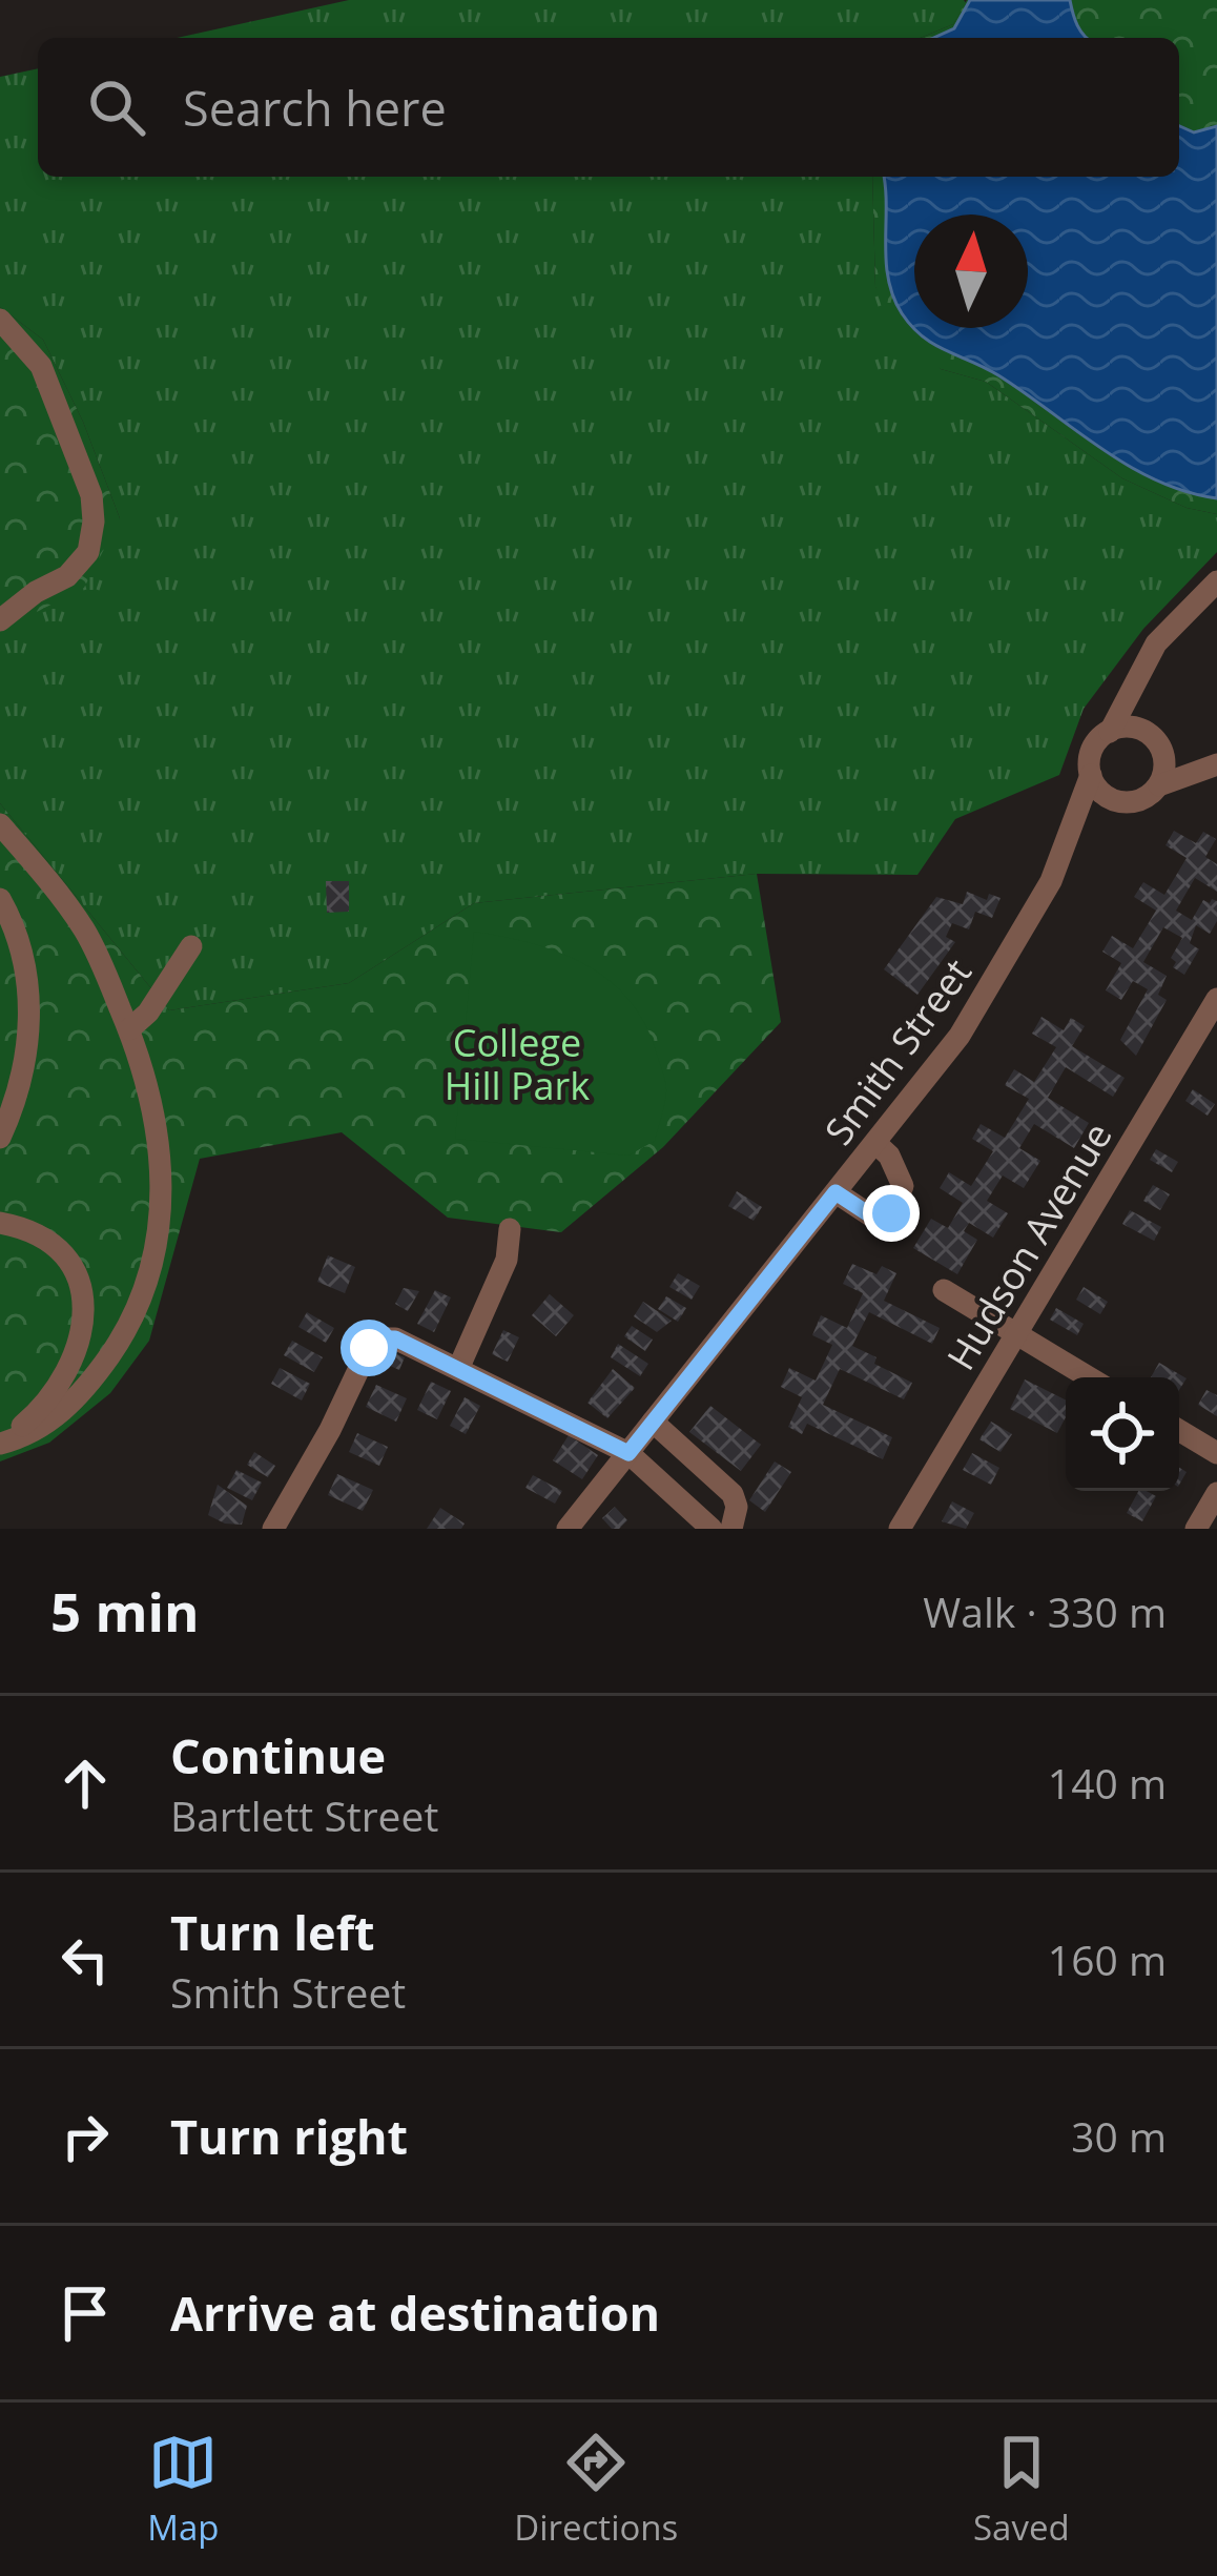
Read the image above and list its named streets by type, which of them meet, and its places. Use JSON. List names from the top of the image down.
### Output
{
  "streets": {
    "street": ["Smith Street", "Hudson Avenue"]
  },
  "parks": ["College Hill Park"],
  "north": "top",
  "page": {
    "search": "Search here",
    "heading": ["5 min", "Walk · 330 m"],
    "list": [
      ["Continue", "Bartlett Street", "140 m"],
      ["Turn left", "Smith Street", "160 m"],
      ["Turn right", "30 m"],
      "Arrive at destination"
    ],
    "nav": ["Map", "Directions", "Saved"]
  }
}
